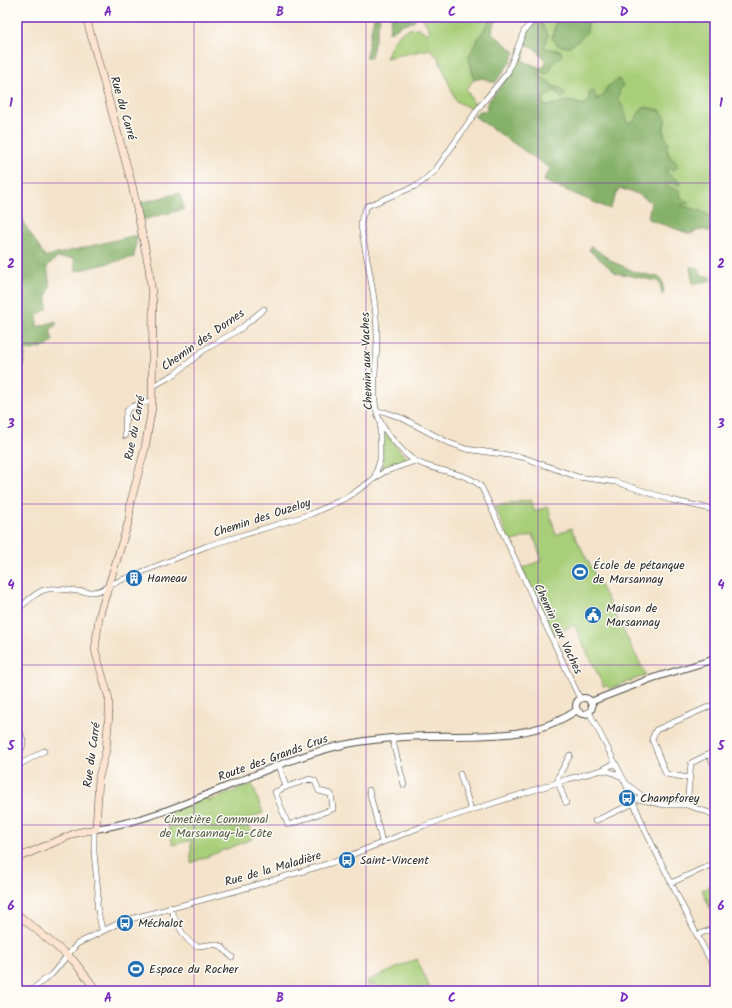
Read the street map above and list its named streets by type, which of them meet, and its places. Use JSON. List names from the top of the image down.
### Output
{
  "streets": {
    "main road": ["Rue du Carré"],
    "street": [
      "Chemin des Dornes",
      "Chemin aux Vaches",
      "Chemin des Ouzeloy",
      "Route des Grands Crus",
      "Rue de la Maladière"
    ]
  },
  "crossings": [
    ["Rue du Carré", "Chemin des Dornes"],
    ["Rue du Carré", "Chemin des Ouzeloy"],
    ["Rue du Carré", "Route des Grands Crus"],
    ["Chemin aux Vaches", "Chemin des Ouzeloy"],
    ["Chemin aux Vaches", "Route des Grands Crus"]
  ],
  "parks": ["Cimetière Communal de Marsannay-la-Côte"],
  "places": {
    "sports": ["École de pétanque de Marsannay", "Espace du Rocher"],
    "building": ["Hameau"],
    "public building": ["Maison de Marsannay"],
    "bus stop": ["Champforey", "Saint-Vincent", "Méchalot"]
  },
  "grid": {
    "columns": [
      "A",
      "B",
      "C",
      "D"
    ],
    "rows": [
      "1",
      "2",
      "3",
      "4",
      "5",
      "6"
    ]
  }
}
